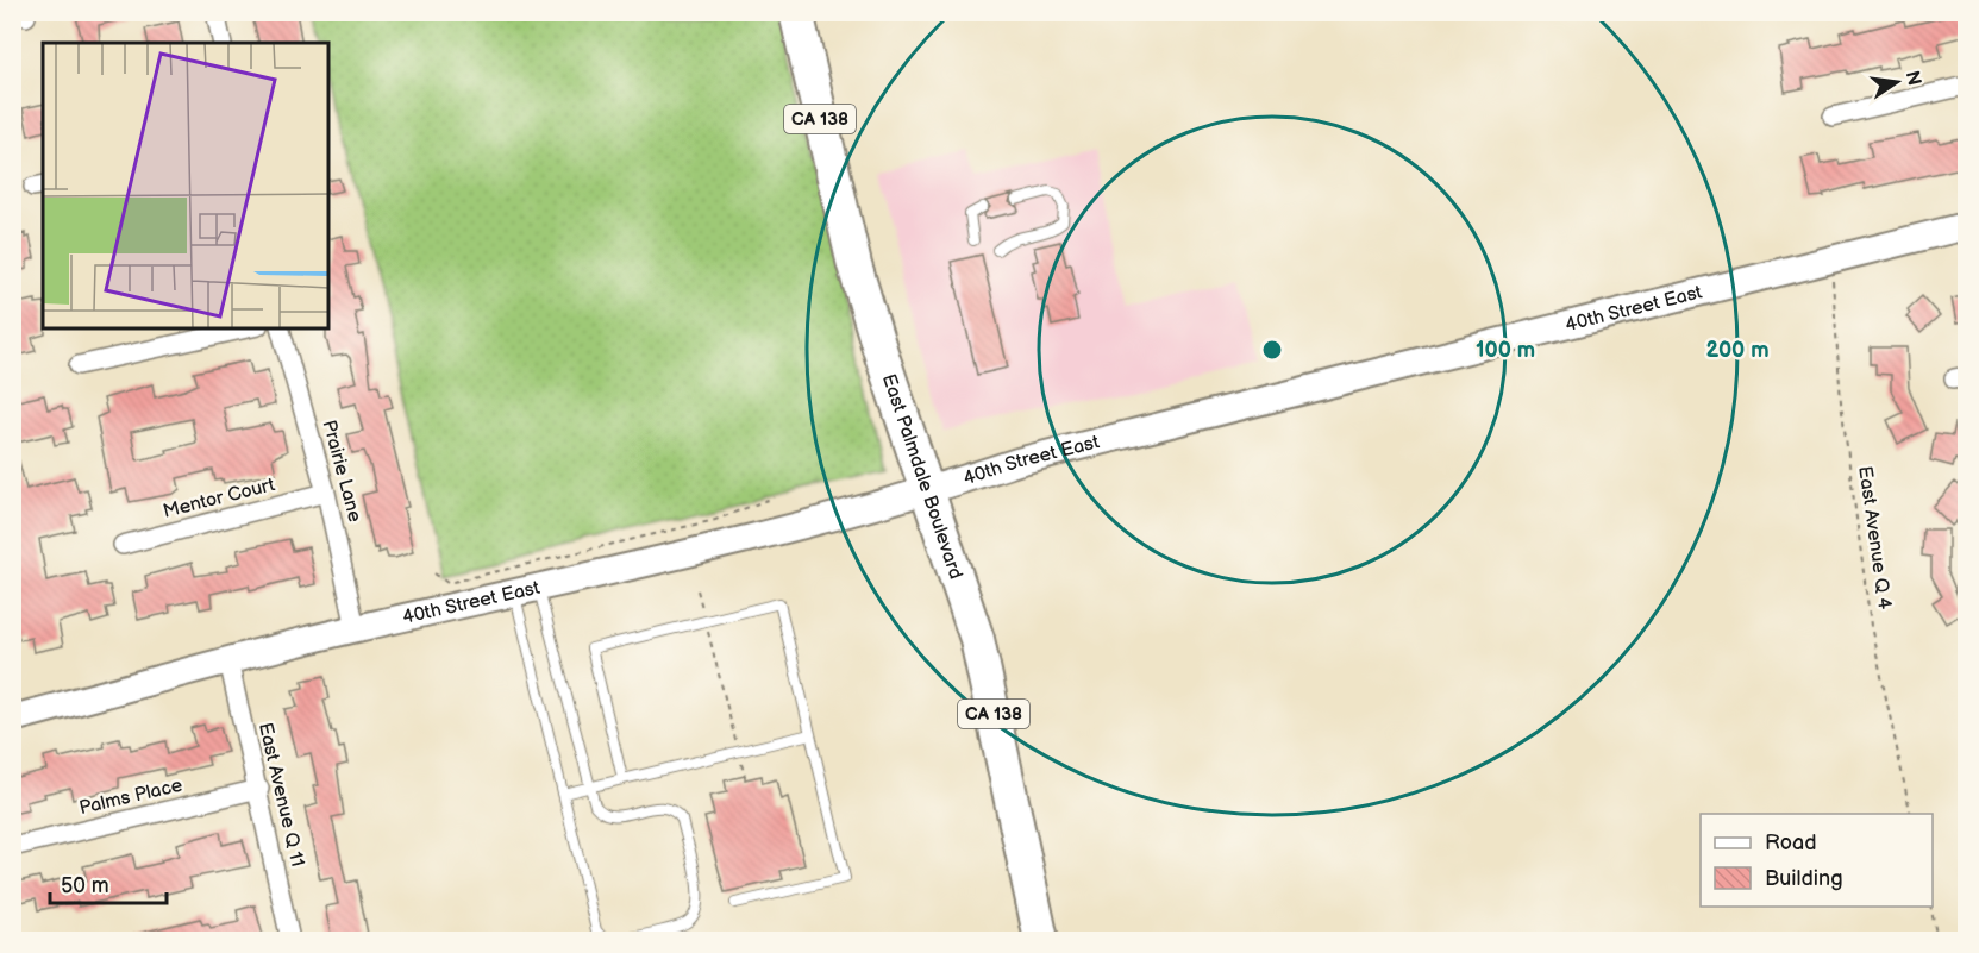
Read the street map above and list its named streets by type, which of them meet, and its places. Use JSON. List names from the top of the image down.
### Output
{
  "streets": {
    "highway": ["CA 138", "East Palmdale Boulevard"],
    "main road": ["40th Street East"],
    "street": [
      "Prairie Lane",
      "Mentor Court",
      "East Avenue Q 11",
      "Palms Place"
    ],
    "path": ["East Avenue Q 4"]
  },
  "crossings": [
    ["40th Street East", "Prairie Lane"],
    ["40th Street East", "East Palmdale Boulevard"],
    ["40th Street East", "East Avenue Q 4"],
    ["40th Street East", "East Avenue Q 11"],
    ["Prairie Lane", "Mentor Court"],
    ["East Avenue Q 11", "Palms Place"]
  ],
  "legend": ["Road", "Building"],
  "scale_bar": "50 m",
  "north": "right",
  "rings": ["100 m", "200 m"]
}
